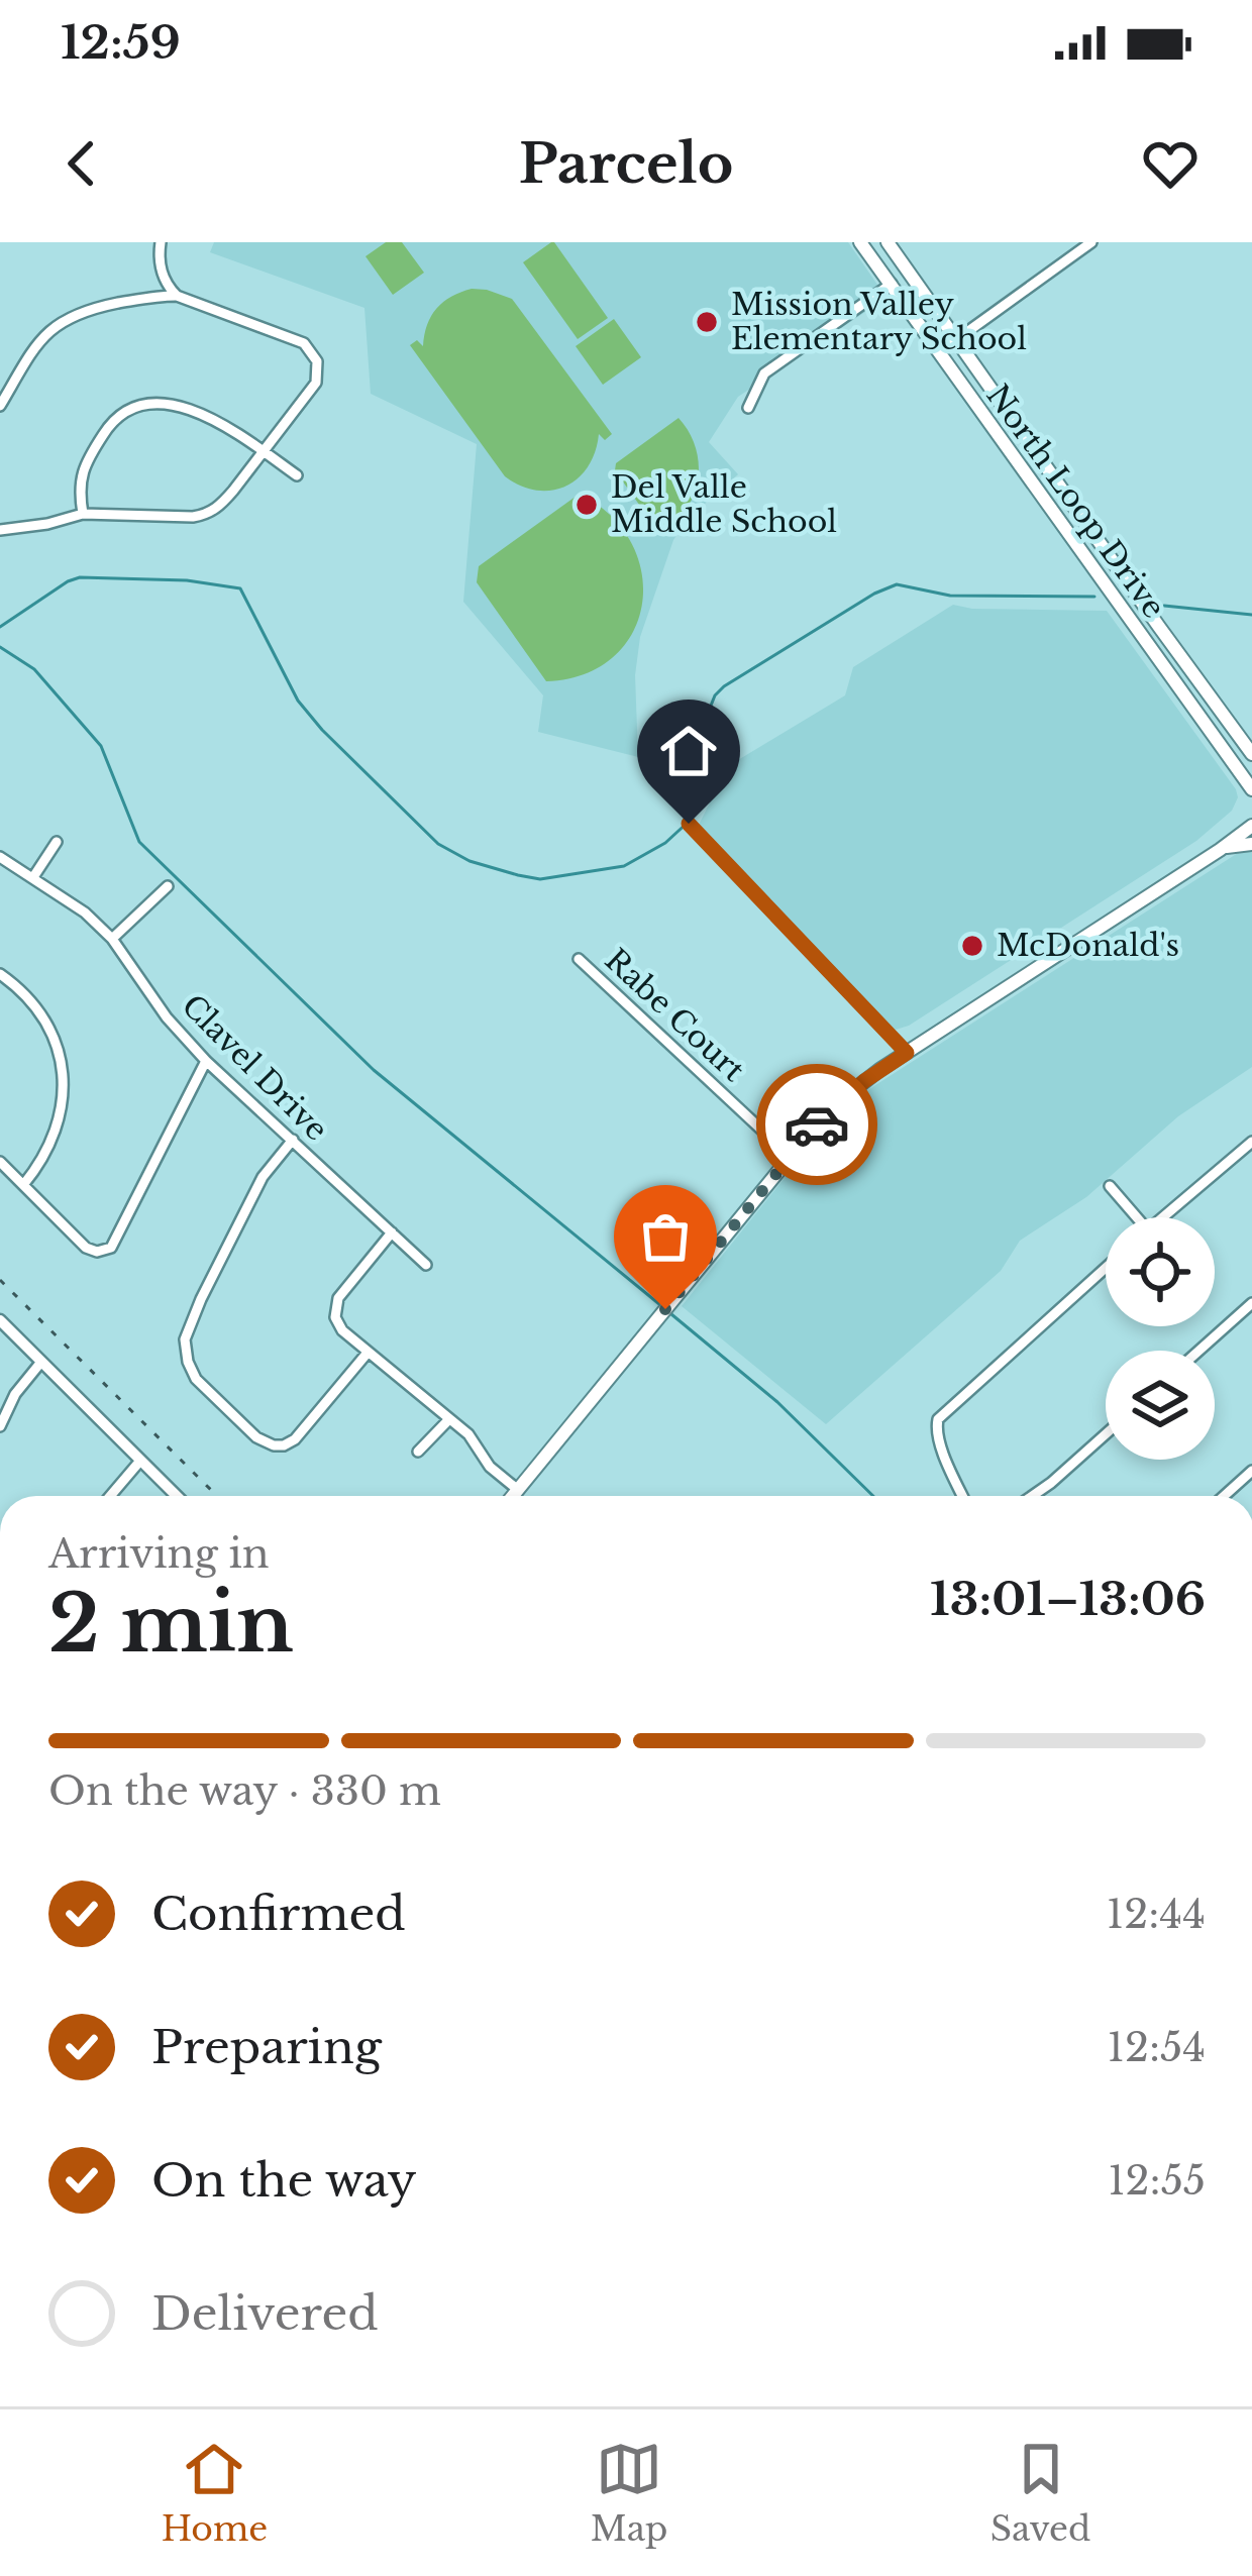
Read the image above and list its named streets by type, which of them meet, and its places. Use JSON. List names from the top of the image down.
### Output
{
  "streets": {
    "main road": ["North Loop Drive"],
    "street": ["Rabe Court", "Clavel Drive"]
  },
  "places": ["Mission Valley Elementary School", "Del Valle Middle School", "McDonald's"],
  "page": {
    "status": "12:59",
    "header": "Parcelo",
    "heading": ["2 min", "Arriving in", "13:01–13:06"],
    "bar": "On the way · 330 m",
    "list": [
      ["Confirmed", "12:44"],
      ["Preparing", "12:54"],
      ["On the way", "12:55"],
      "Delivered"
    ],
    "tabs": ["Home", "Map", "Saved"]
  }
}
